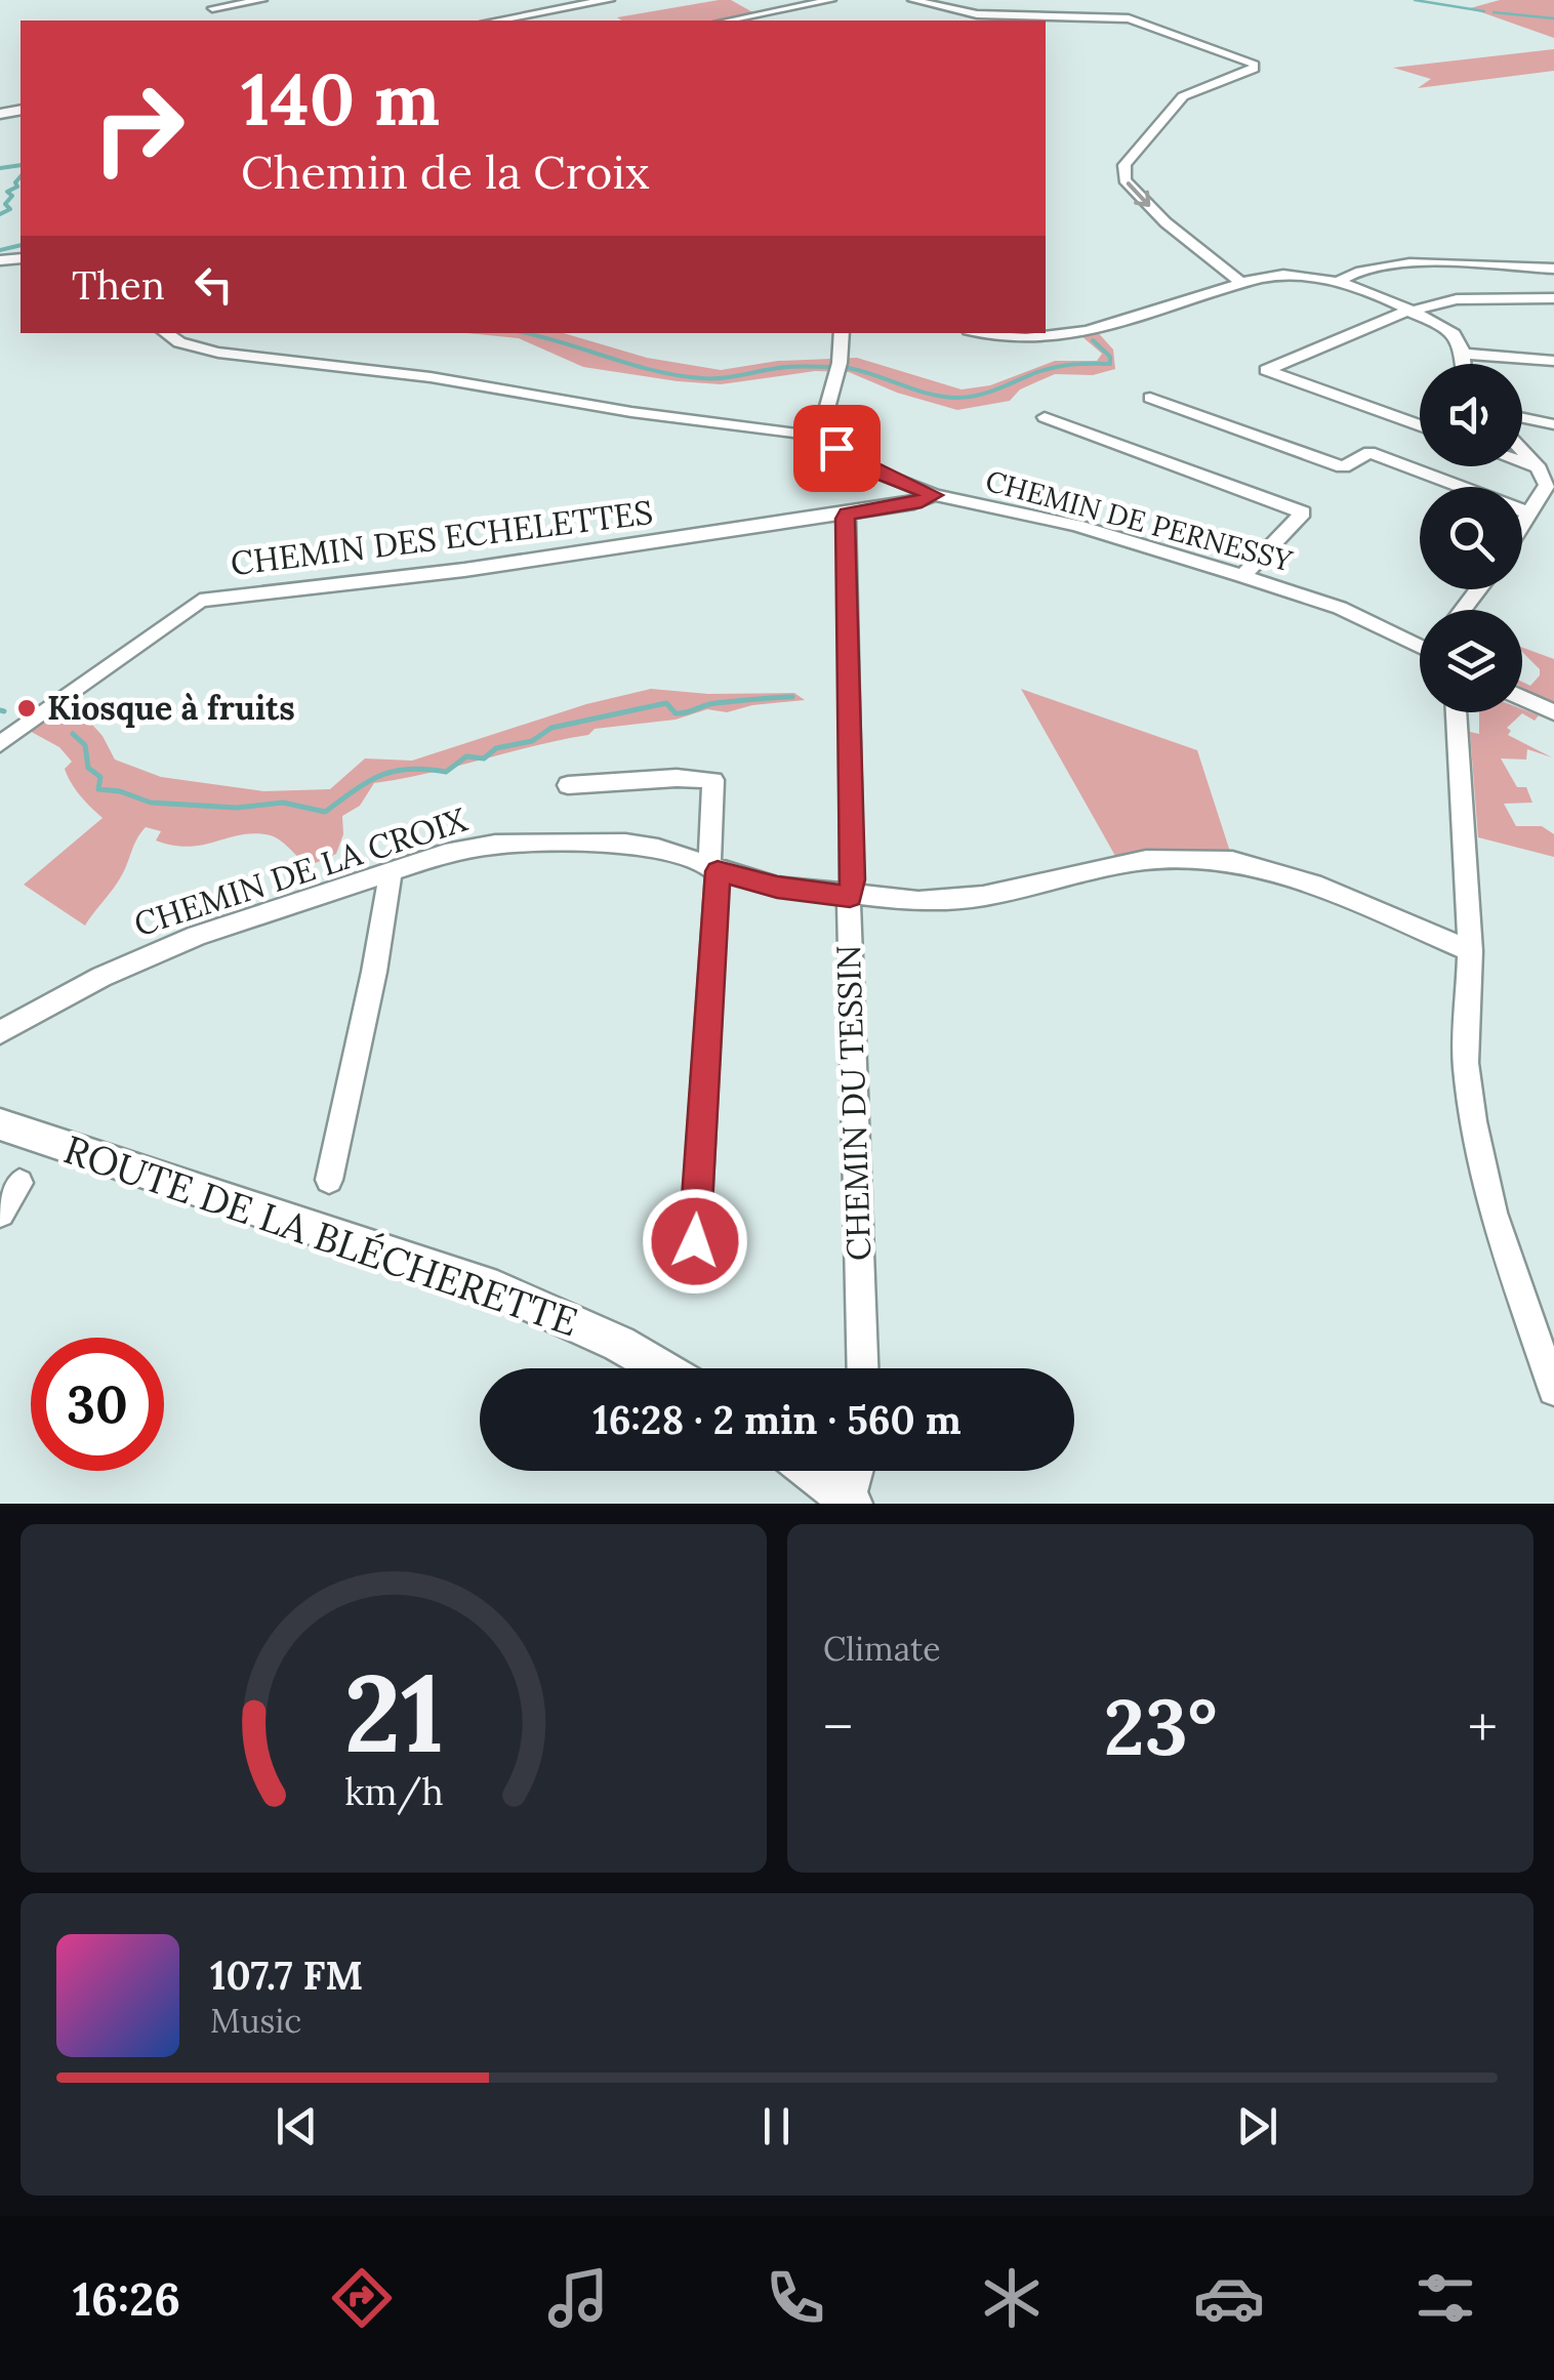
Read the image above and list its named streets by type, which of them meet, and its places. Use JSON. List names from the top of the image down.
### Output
{
  "streets": {
    "main road": ["ROUTE DE LA BLÉCHERETTE"],
    "street": [
      "CHEMIN DE PERNESSY",
      "CHEMIN DES ECHELETTES",
      "CHEMIN DE LA CROIX",
      "CHEMIN DU TESSIN"
    ]
  },
  "crossings": [
    ["CHEMIN DE PERNESSY", "CHEMIN DES ECHELETTES"],
    ["CHEMIN DES ECHELETTES", "CHEMIN DU TESSIN"],
    ["CHEMIN DE LA CROIX", "CHEMIN DU TESSIN"]
  ],
  "places": ["Kiosque à fruits"],
  "page": {
    "turn": ["140 m", "Chemin de la Croix"],
    "then": "Then",
    "limit": "30",
    "trip": "16:28 · 2 min · 560 m",
    "tile": "Climate",
    "heat": ["−", "23°", "+"],
    "song": ["107.7 FM", "Music"],
    "tabs": "16:26",
    "gauge": ["21", "km/h"]
  }
}
